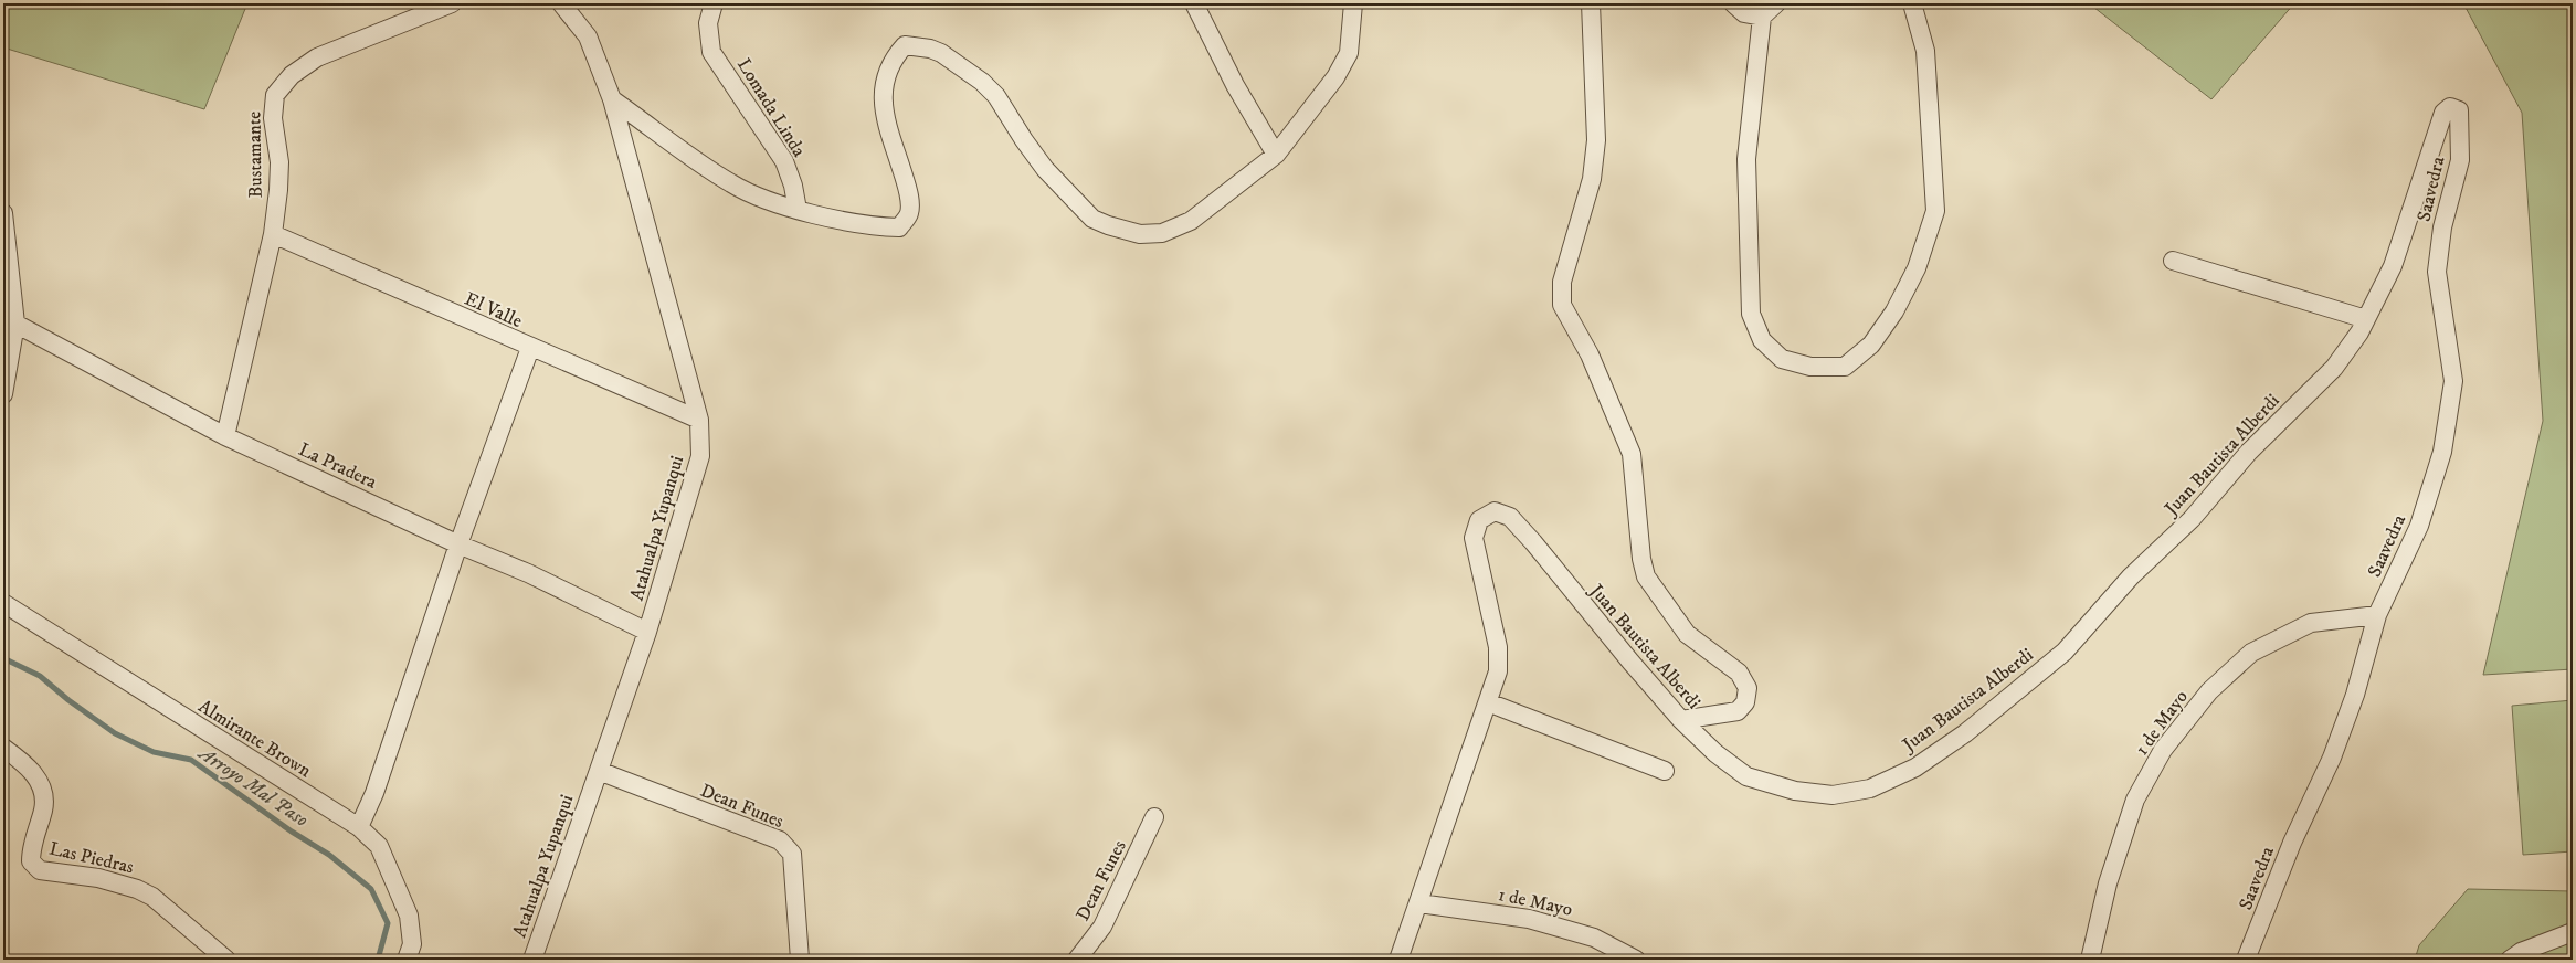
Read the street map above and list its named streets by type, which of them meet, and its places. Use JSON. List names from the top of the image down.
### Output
{
  "streets": {
    "street": [
      "Lomada Linda",
      "Bustamante",
      "Saavedra",
      "El Valle",
      "Juan Bautista Alberdi",
      "La Pradera",
      "Atahualpa Yupanqui",
      "1 de Mayo",
      "Almirante Brown",
      "Dean Funes",
      "Las Piedras"
    ]
  },
  "crossings": [
    ["Bustamante", "El Valle"],
    ["Bustamante", "La Pradera"],
    ["Saavedra", "Juan Bautista Alberdi"],
    ["Saavedra", "1 de Mayo"],
    ["El Valle", "Atahualpa Yupanqui"],
    ["Juan Bautista Alberdi", "1 de Mayo"],
    ["La Pradera", "Atahualpa Yupanqui"],
    ["Atahualpa Yupanqui", "Dean Funes"]
  ],
  "water": ["Arroyo Mal Paso"]
}
